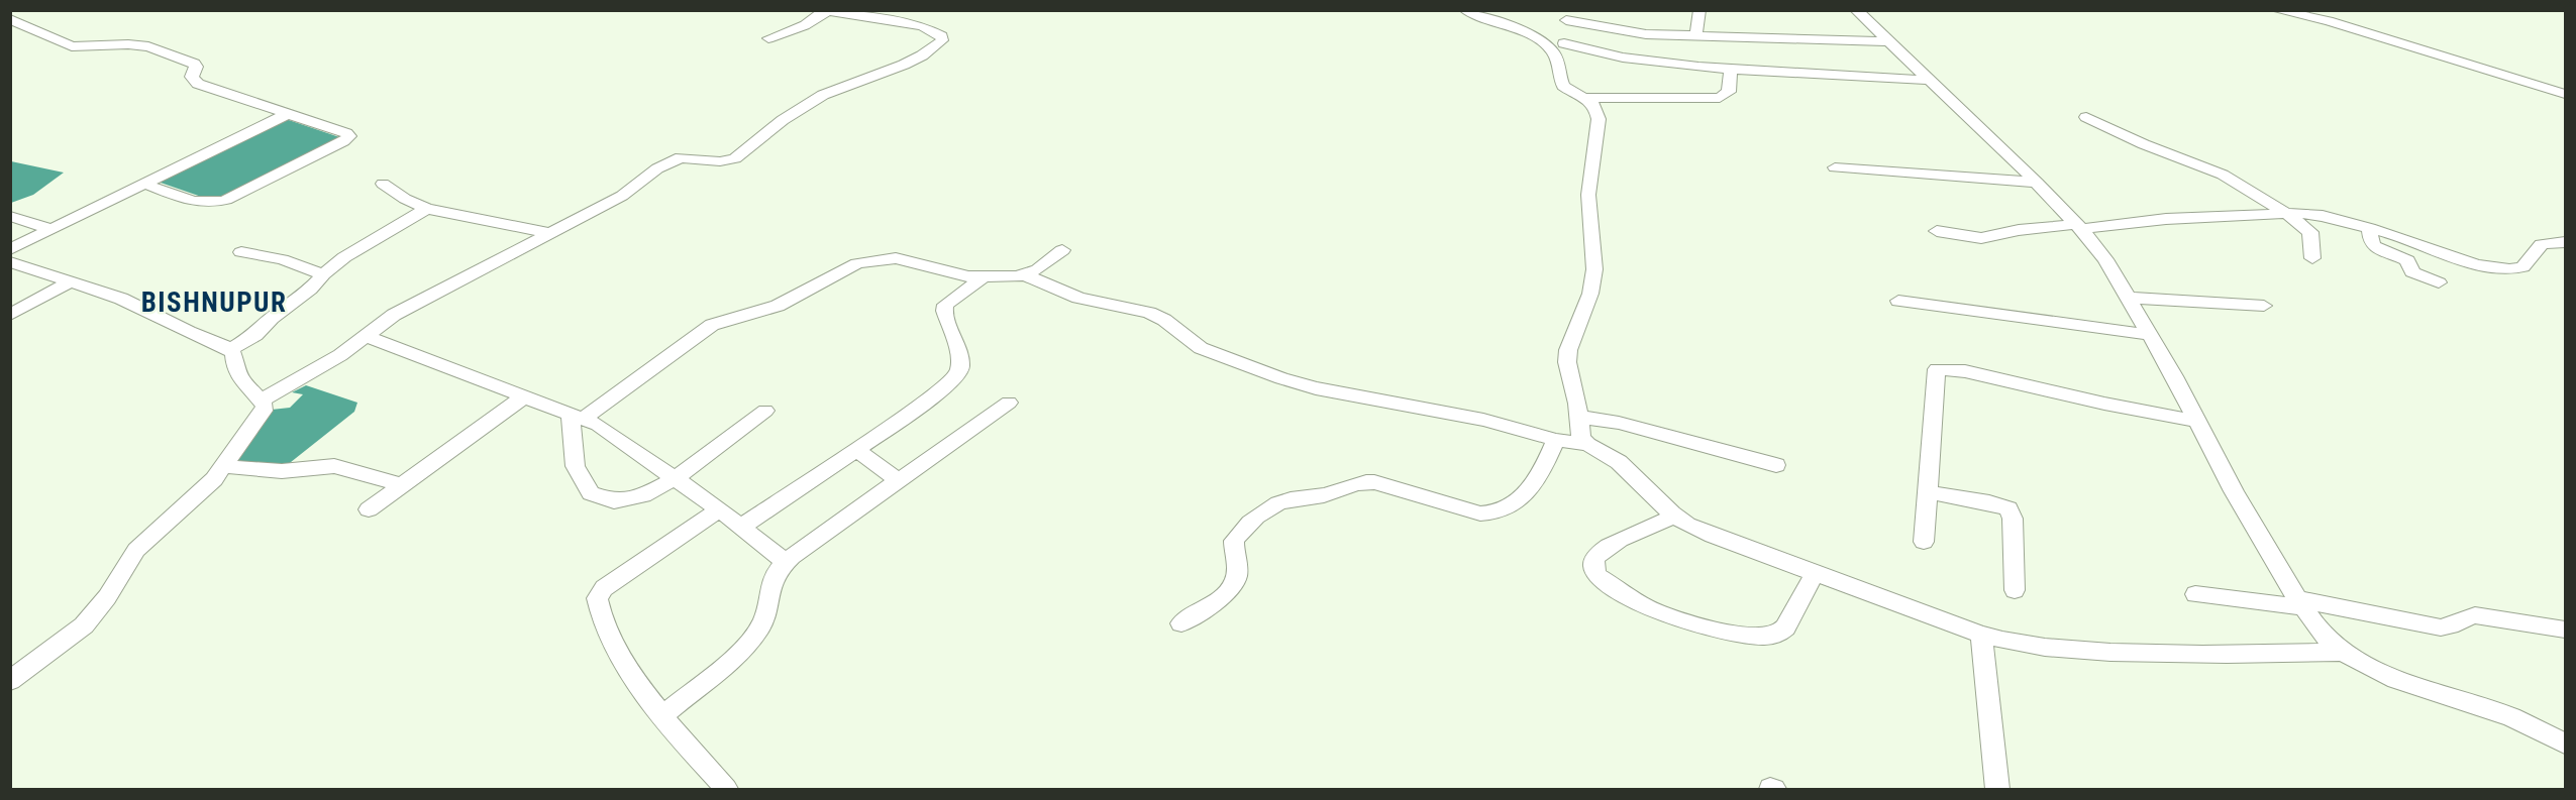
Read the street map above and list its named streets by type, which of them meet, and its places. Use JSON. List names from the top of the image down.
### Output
{
  "districts": ["BISHNUPUR"]
}
